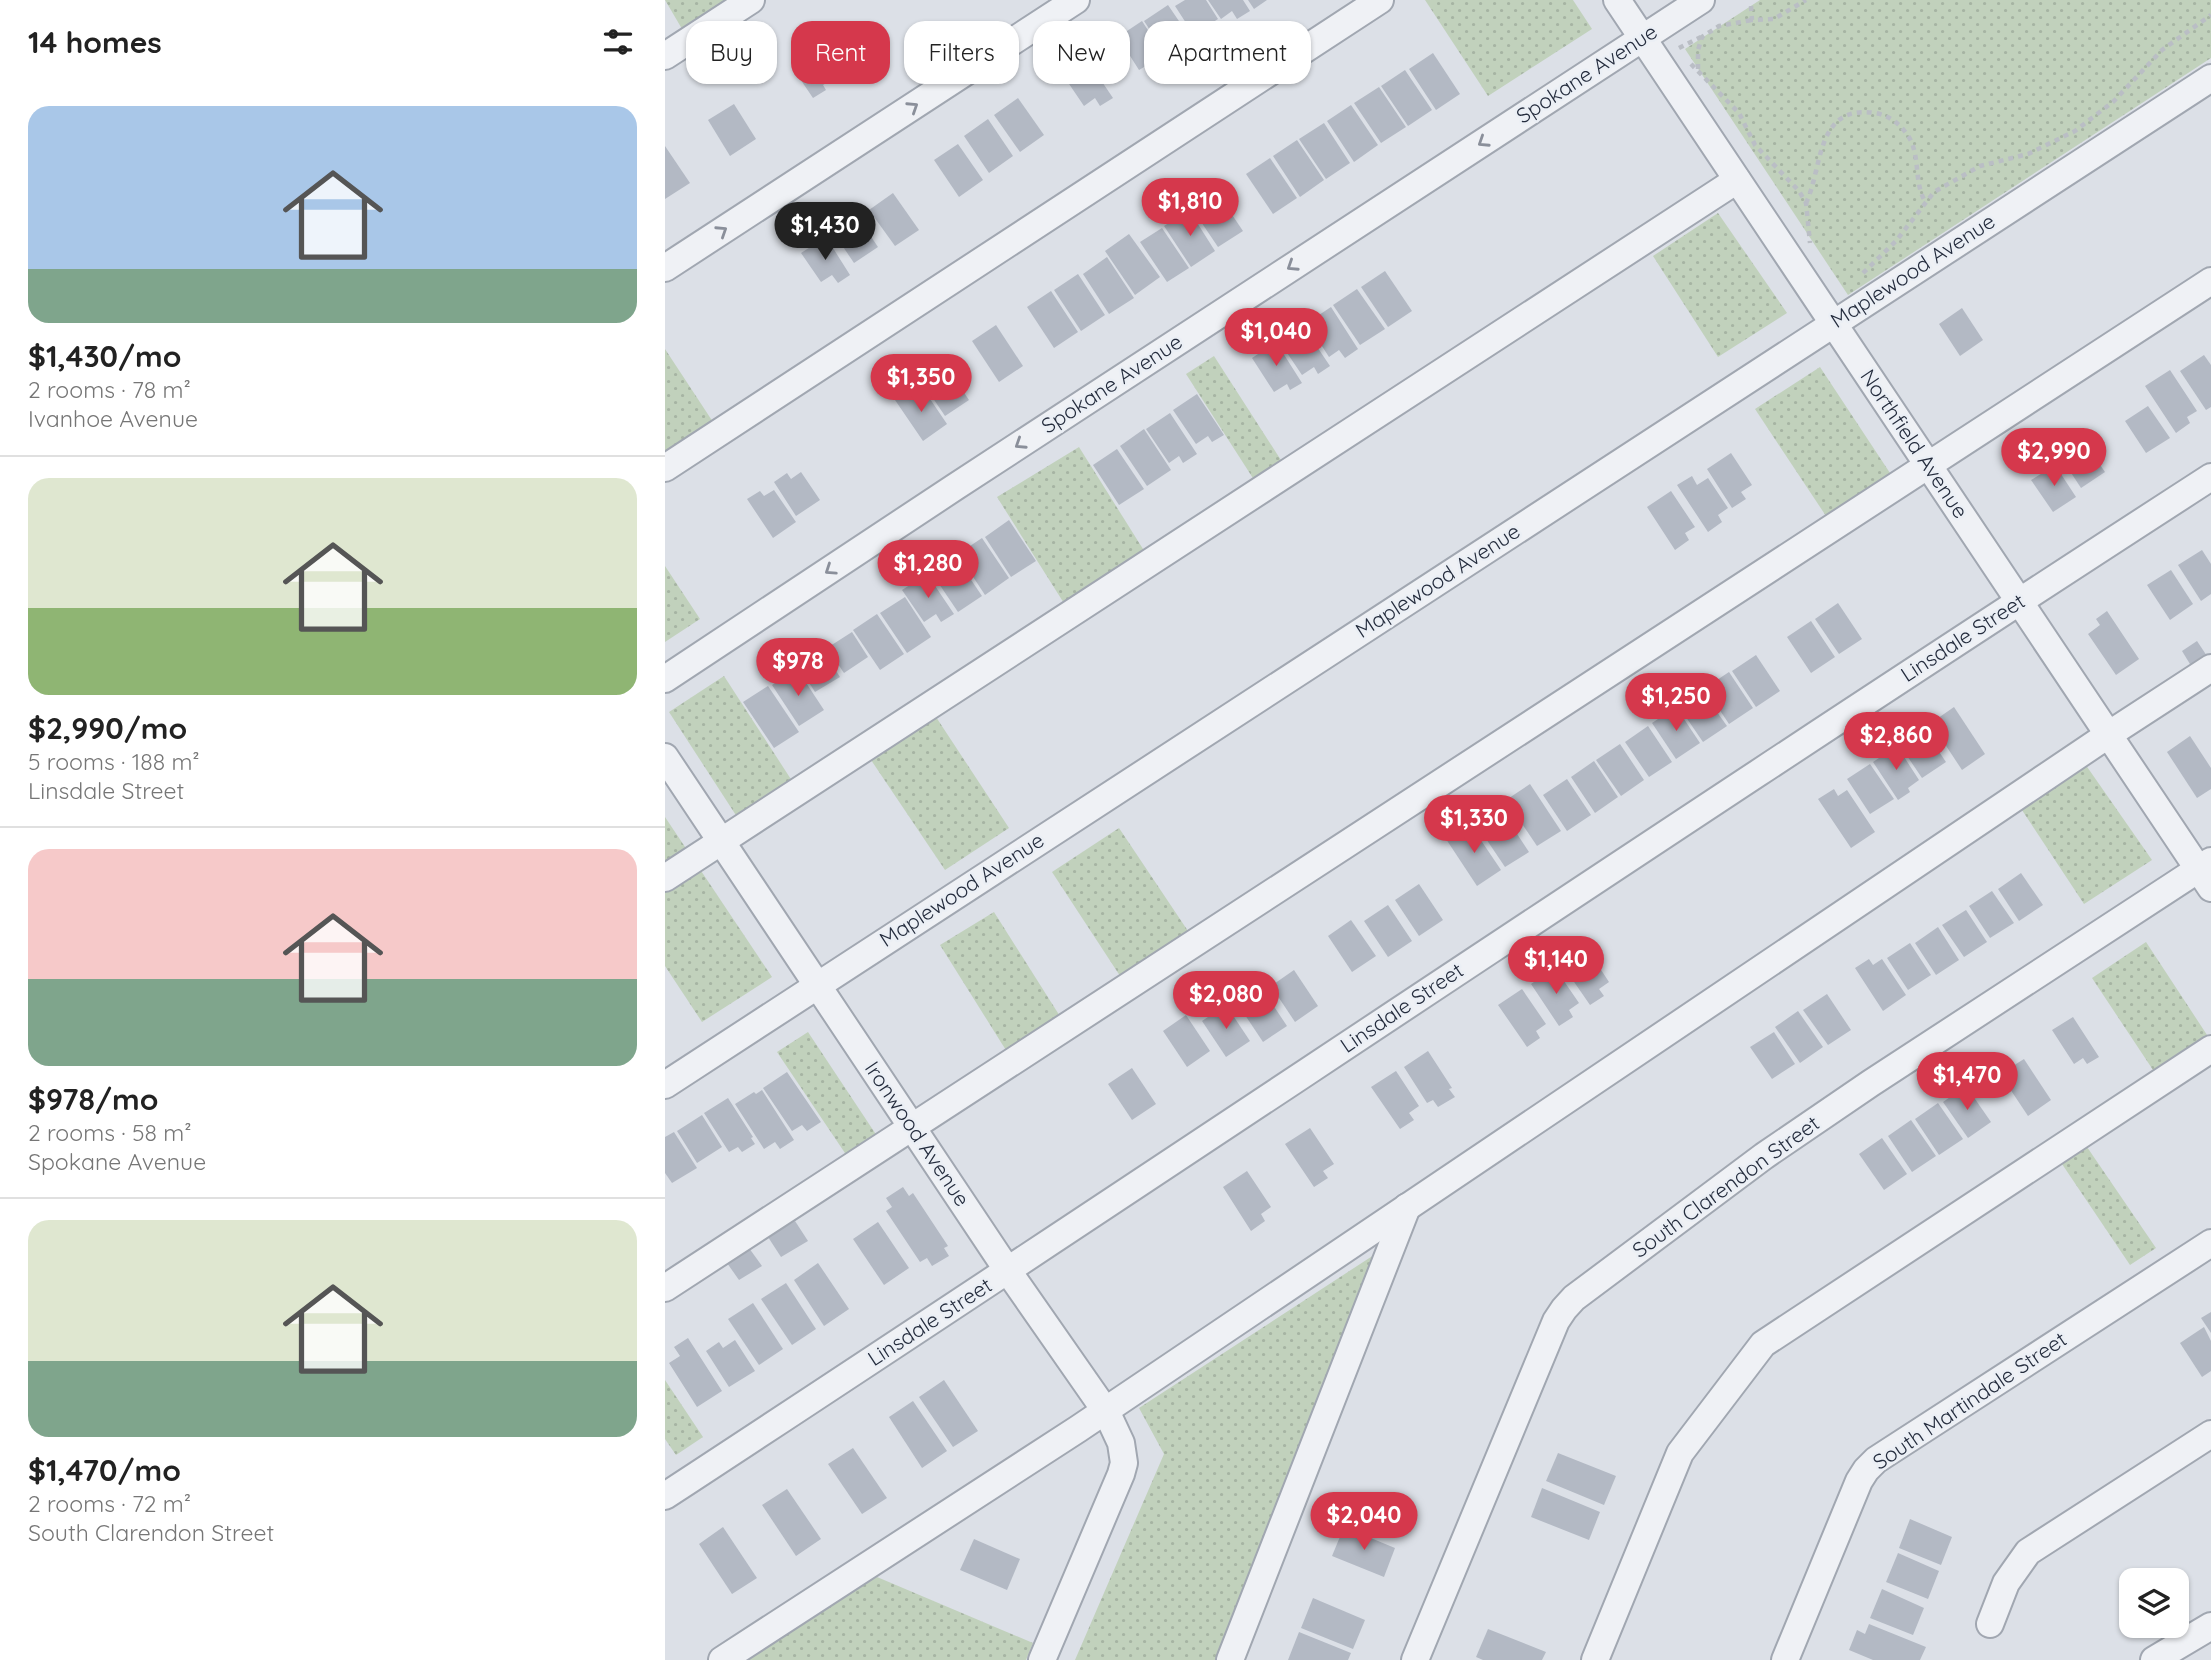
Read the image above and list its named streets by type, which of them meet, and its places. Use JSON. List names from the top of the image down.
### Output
{
  "streets": {
    "street": [
      "Spokane Avenue",
      "Maplewood Avenue",
      "Northfield Avenue",
      "Linsdale Street",
      "Ironwood Avenue",
      "South Clarendon Street",
      "South Martindale Street"
    ]
  },
  "crossings": [
    ["Spokane Avenue", "Northfield Avenue"],
    ["Maplewood Avenue", "Northfield Avenue"],
    ["Maplewood Avenue", "Ironwood Avenue"],
    ["Northfield Avenue", "Linsdale Street"],
    ["Northfield Avenue", "South Clarendon Street"],
    ["Linsdale Street", "Ironwood Avenue"]
  ],
  "page": {
    "heading": "14 homes",
    "chip": [
      "Buy",
      "Rent",
      "Filters",
      "New",
      "Apartment"
    ],
    "list": [
      {
        "name": "$1,430/mo",
        "note": "2 rooms · 78 m² · Ivanhoe Avenue"
      },
      {
        "name": "$2,990/mo",
        "note": "5 rooms · 188 m² · Linsdale Street"
      },
      {
        "name": "$978/mo",
        "note": "2 rooms · 58 m² · Spokane Avenue"
      },
      {
        "name": "$1,470/mo",
        "note": "2 rooms · 72 m² · South Clarendon Street"
      }
    ],
    "price": [
      "$1,810",
      "$1,430",
      "$1,040",
      "$1,350",
      "$2,990",
      "$1,280",
      "$978",
      "$1,250",
      "$2,860",
      "$1,330",
      "$1,140",
      "$2,080",
      "$1,470",
      "$2,040"
    ]
  }
}
